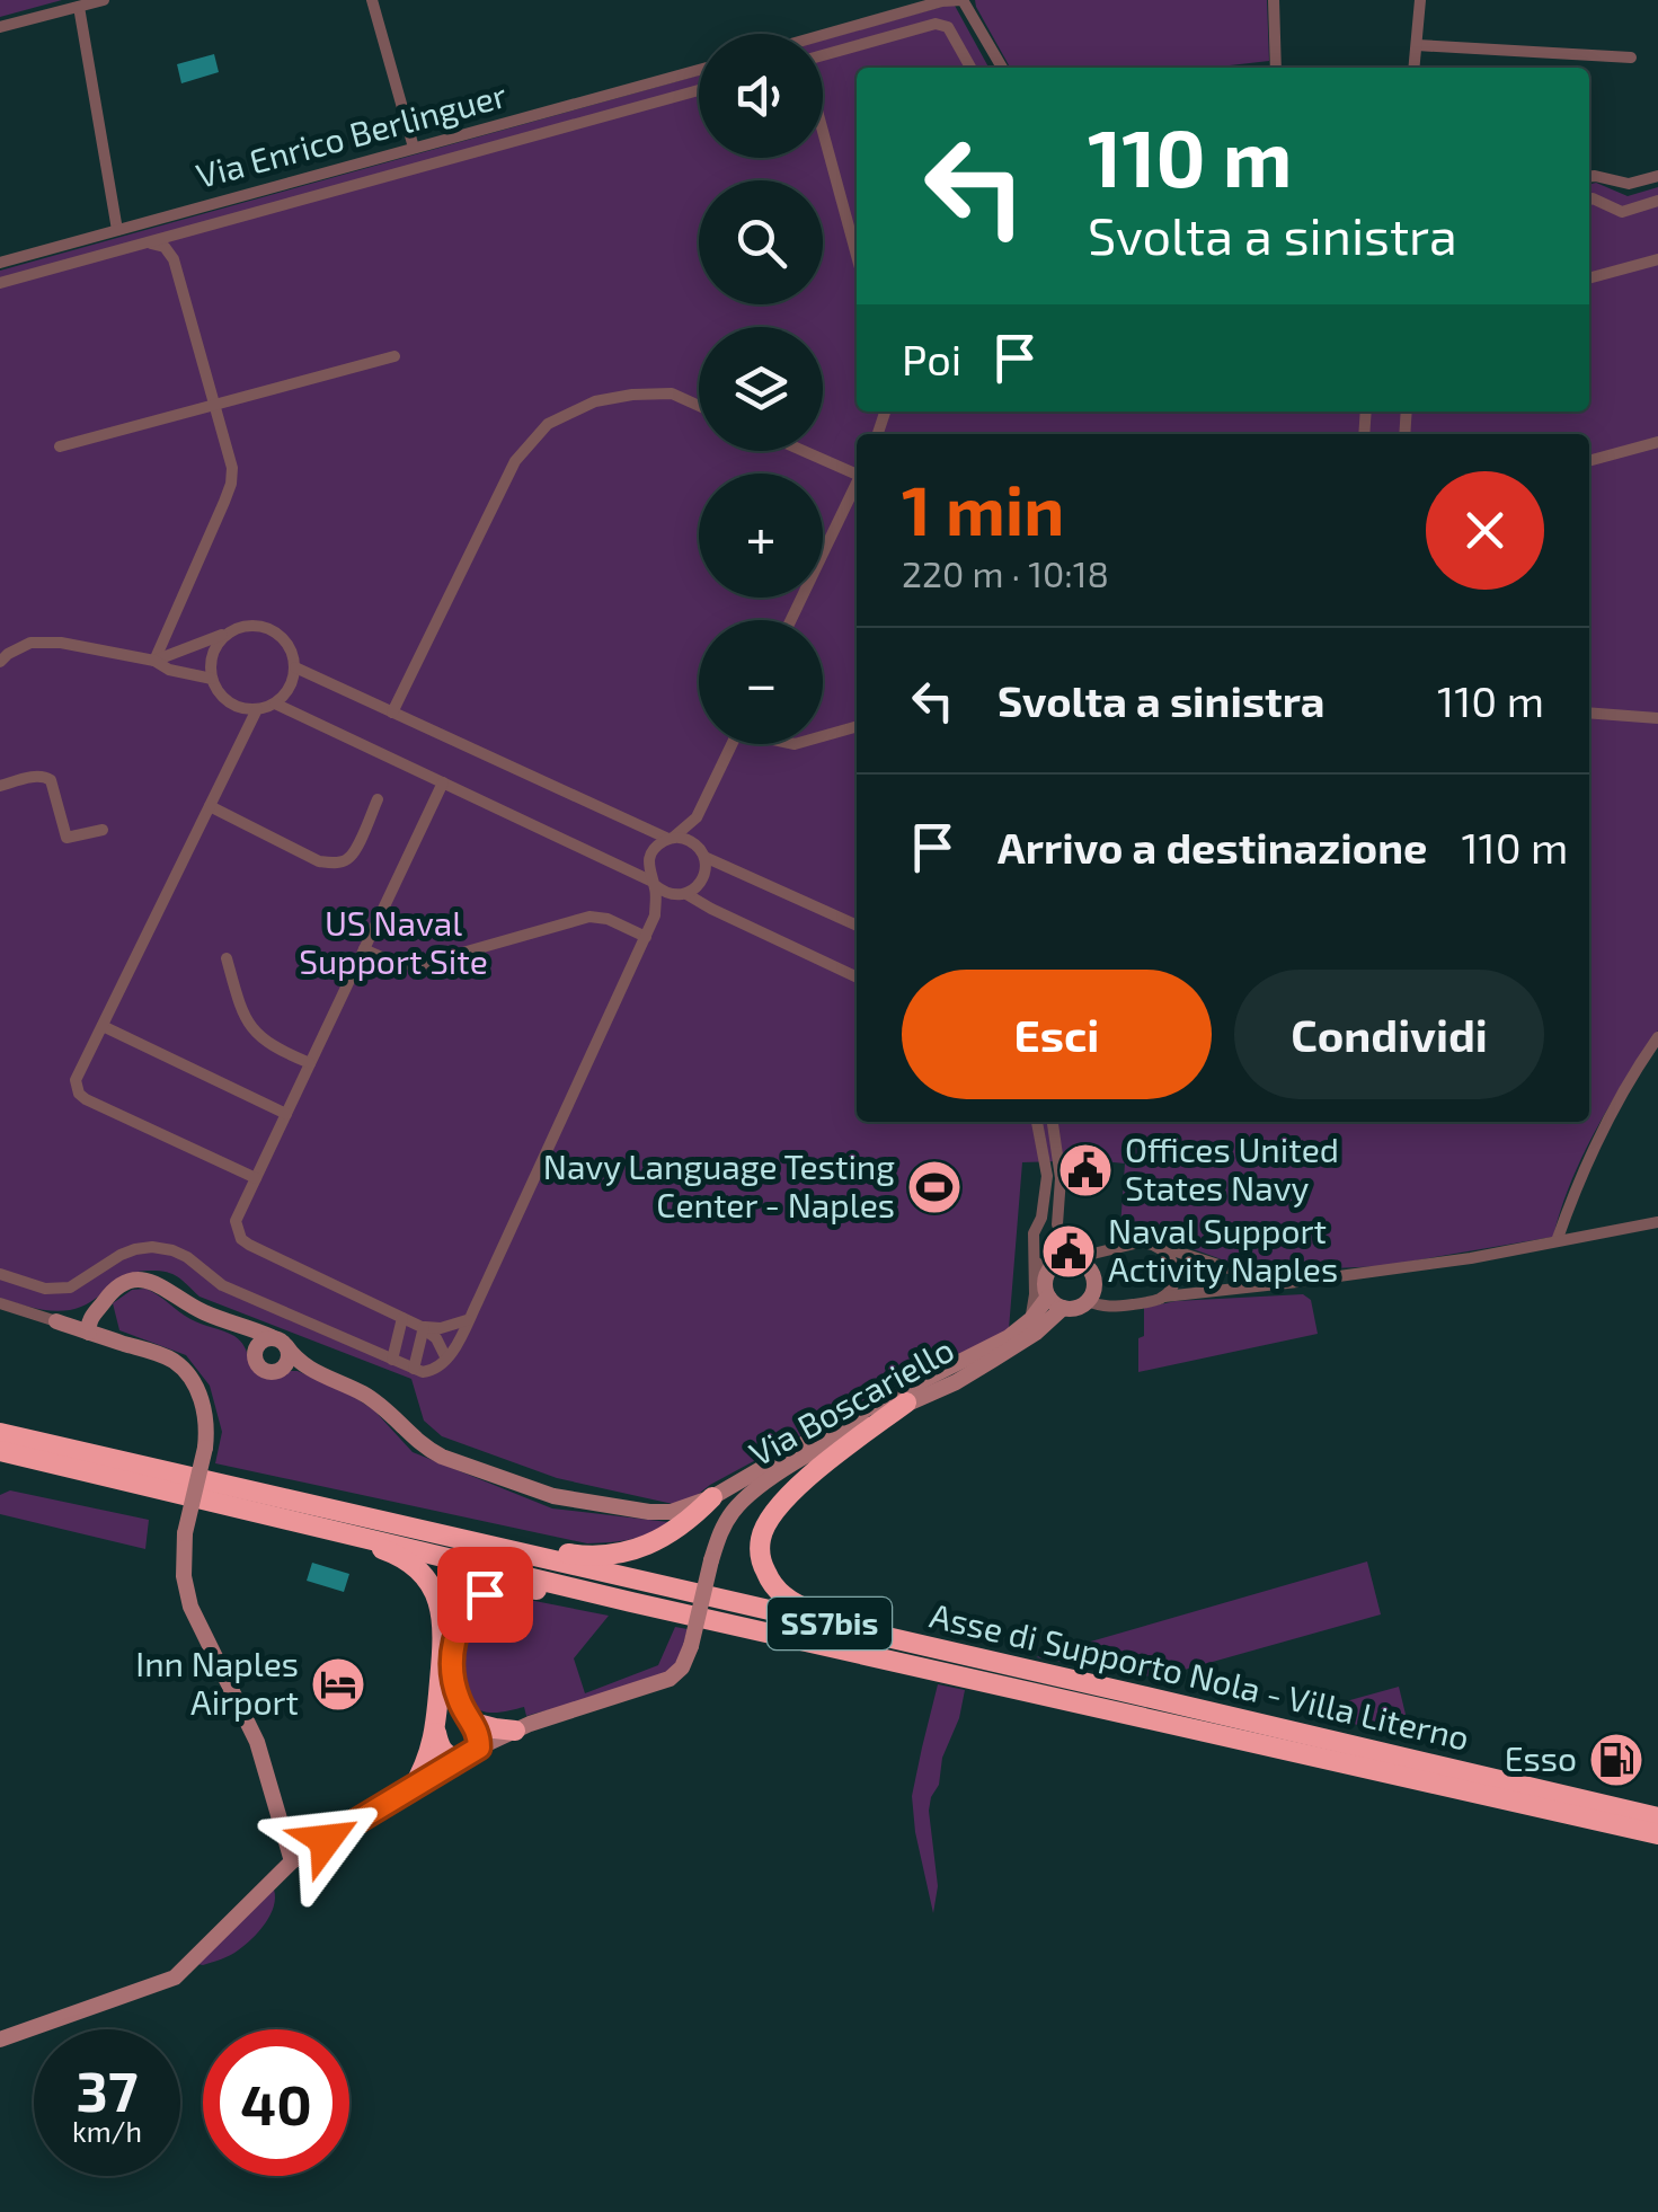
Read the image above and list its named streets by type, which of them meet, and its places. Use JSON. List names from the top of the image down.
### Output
{
  "streets": {
    "highway": ["SS7bis", "Asse di Supporto Nola - Villa Literno"],
    "street": ["Via Enrico Berlinguer", "Via Boscariello"]
  },
  "parks": ["US Naval Support Site"],
  "places": {
    "public building": ["Offices United States Navy", "Naval Support Activity Naples"],
    "sports": ["Navy Language Testing Center - Naples"],
    "hotel": ["Inn Naples Airport"],
    "fuel station": ["Esso"]
  },
  "page": {
    "map_buttons": ["+", "−"],
    "turn": ["110 m", "Svolta a sinistra"],
    "then": "Poi",
    "heading": ["1 min", "220 m · 10:18"],
    "list": [
      {
        "name": "Svolta a sinistra",
        "value": "110 m"
      },
      {
        "name": "Arrivo a destinazione",
        "value": "110 m"
      }
    ],
    "buttons": ["Esci", "Condividi"],
    "speed": "37 km/h",
    "limit": "40"
  }
}
